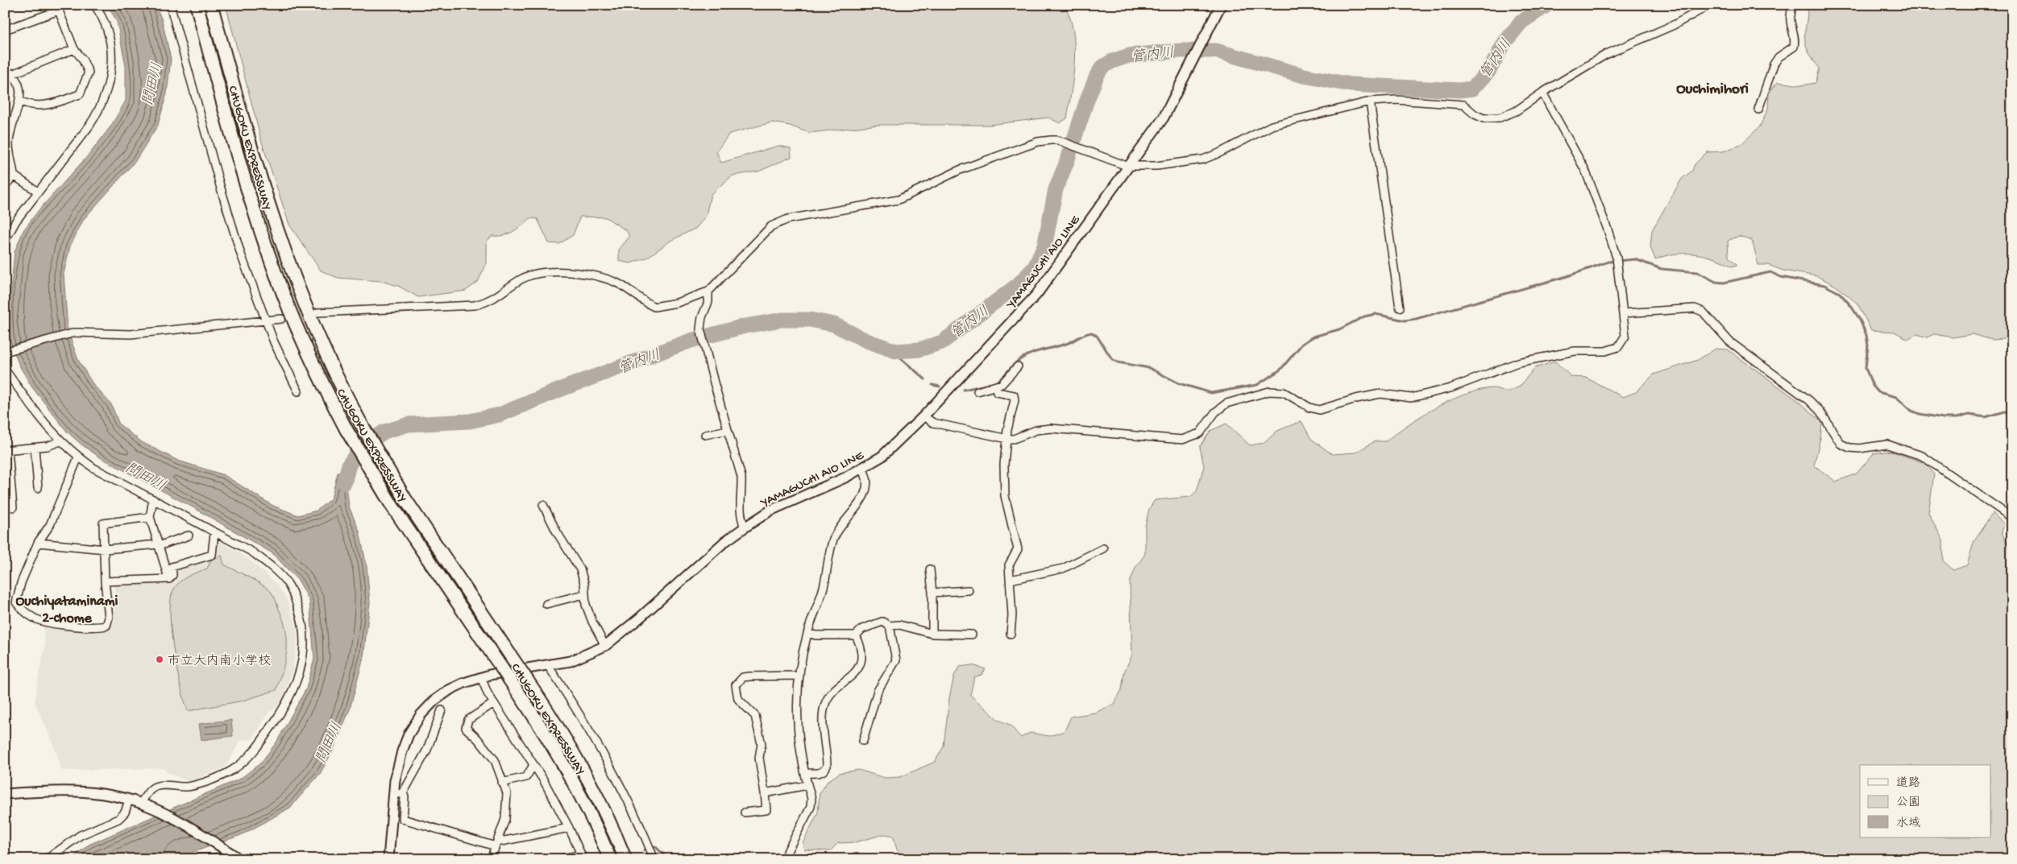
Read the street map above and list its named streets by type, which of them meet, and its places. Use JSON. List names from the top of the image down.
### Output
{
  "streets": {
    "highway": ["CHUGOKU EXPRESSWAY"],
    "main road": ["YAMAGUCHI AIO LINE"]
  },
  "districts": ["Ouchimihori", "Ouchiyataminami 2-chome"],
  "water": ["管内川", "問田川"],
  "places": ["市立大内南小学校"],
  "legend": ["道路", "公園", "水域"]
}
